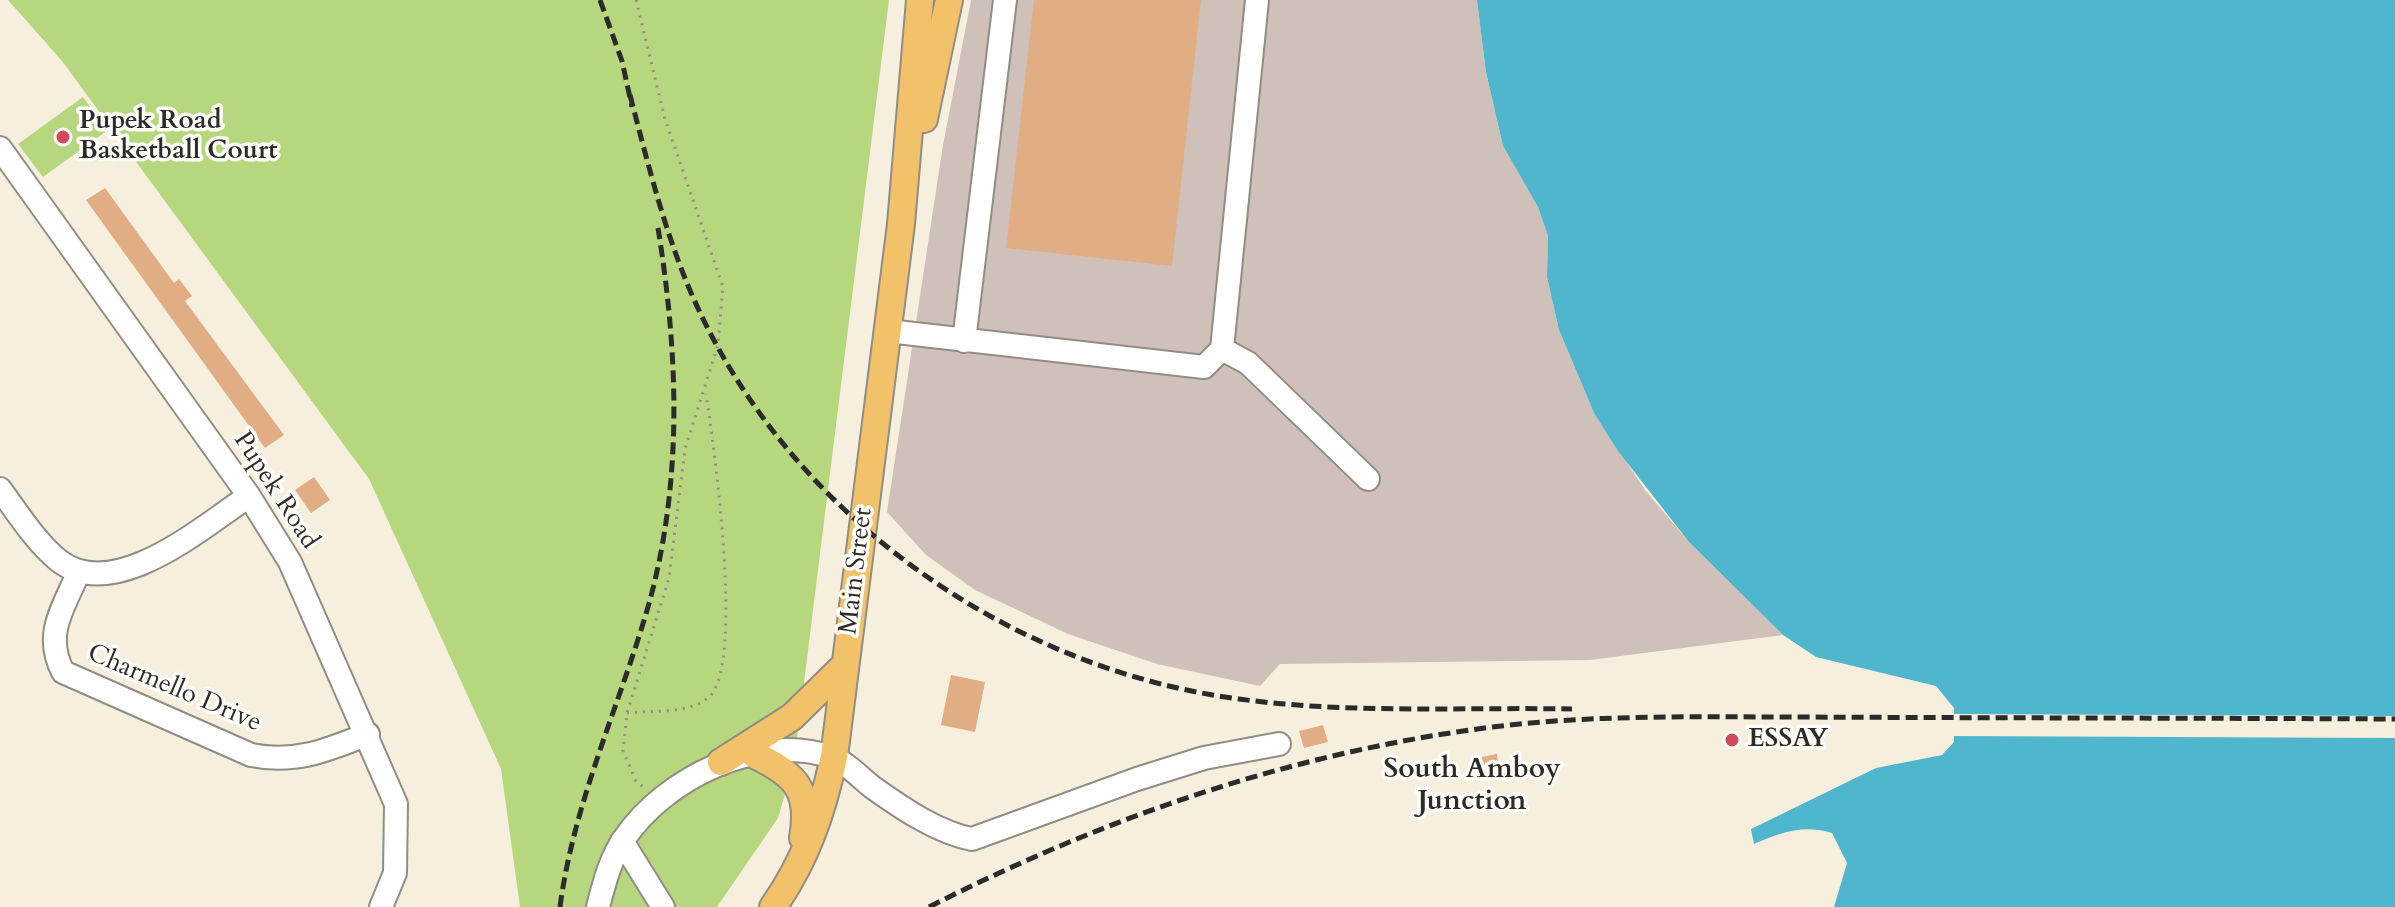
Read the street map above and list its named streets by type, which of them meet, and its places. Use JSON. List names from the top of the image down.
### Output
{
  "streets": {
    "main road": ["Main Street"],
    "street": ["Pupek Road", "Charmello Drive"]
  },
  "crossings": [
    ["Pupek Road", "Charmello Drive"]
  ],
  "districts": ["South Amboy Junction"],
  "places": ["Pupek Road Basketball Court", "ESSAY"]
}
